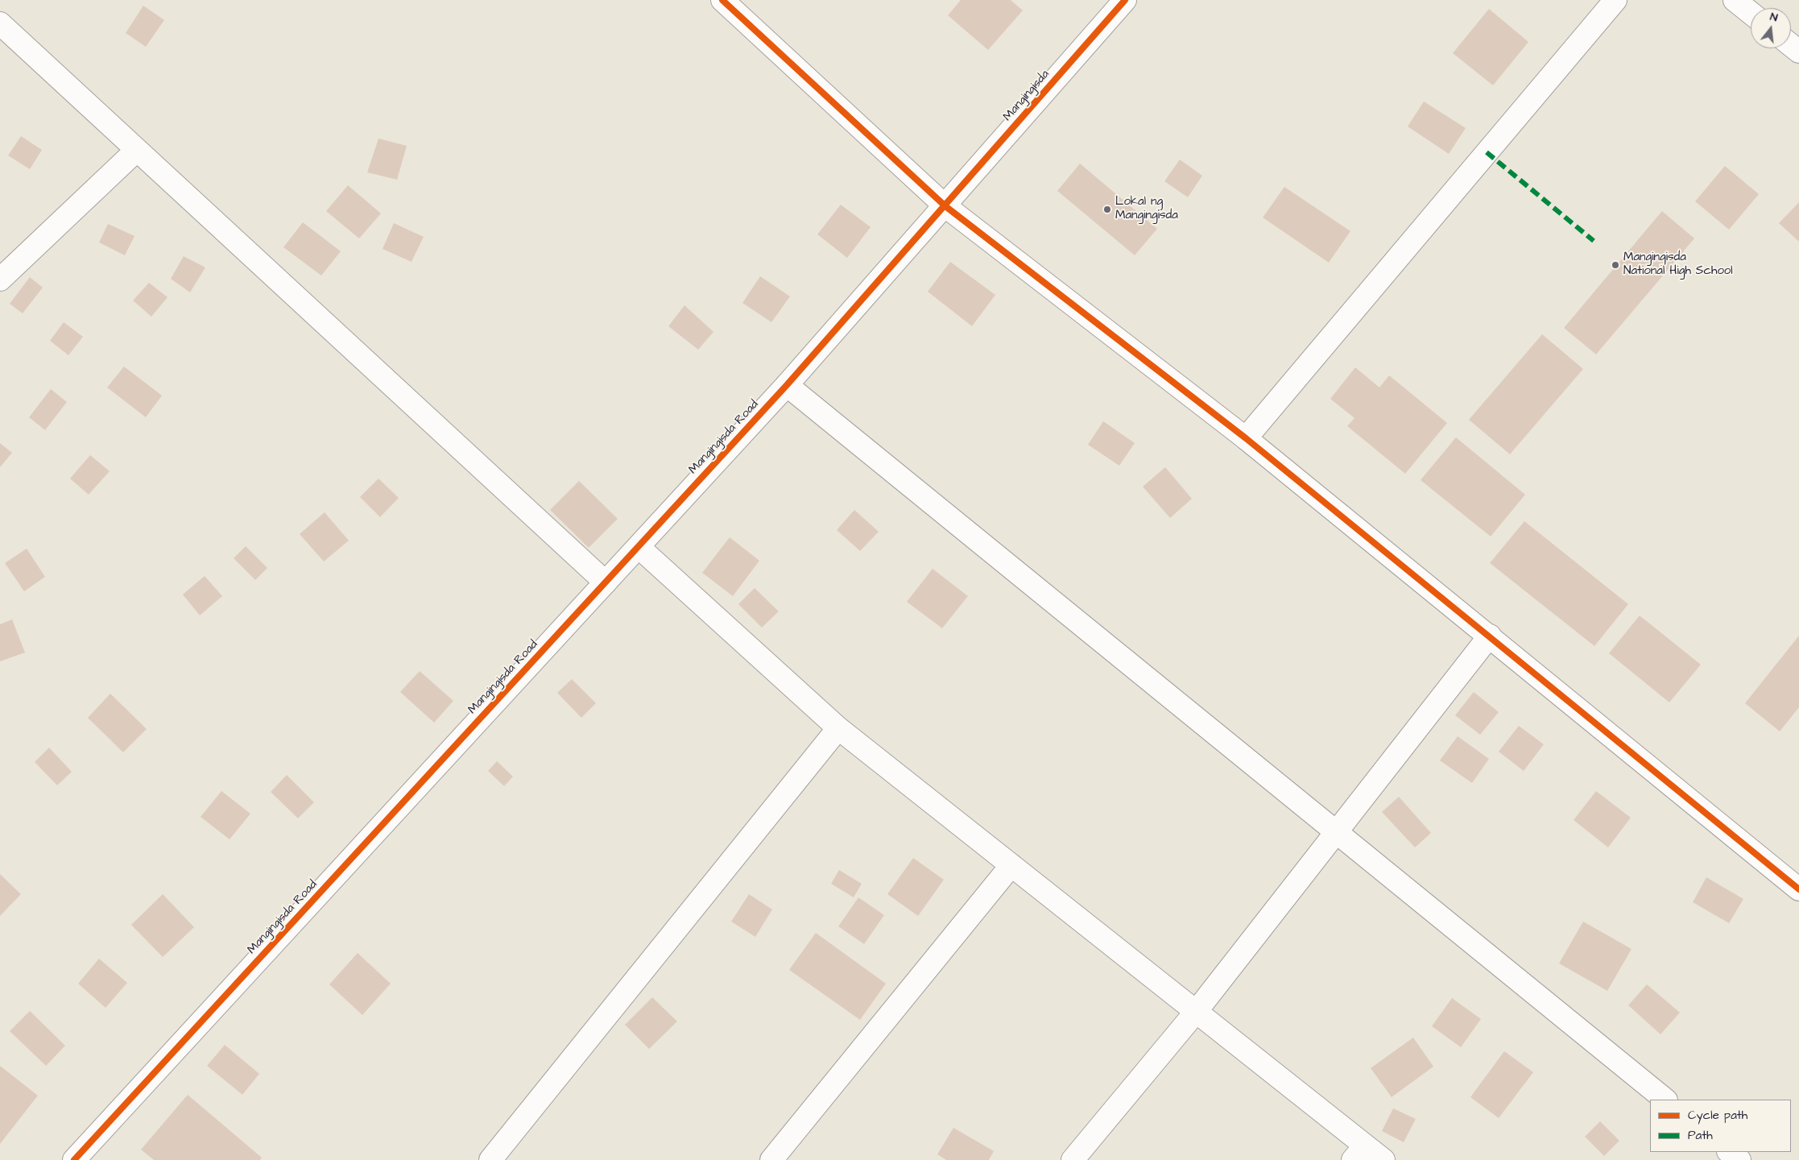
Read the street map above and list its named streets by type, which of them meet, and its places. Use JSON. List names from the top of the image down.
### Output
{
  "streets": {
    "street": ["Mangingisda", "Mangingisda Road"]
  },
  "crossings": [
    ["Mangingisda", "Mangingisda Road"]
  ],
  "places": ["Lokal ng Mangingisda", "Mangingisda National High School"],
  "legend": ["Cycle path", "Path"],
  "north": "top"
}
